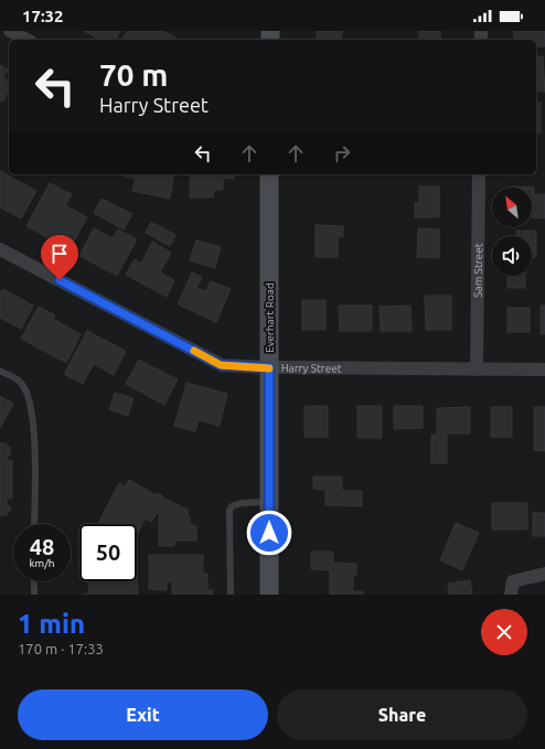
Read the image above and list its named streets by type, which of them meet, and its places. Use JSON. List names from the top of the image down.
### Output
{
  "streets": {
    "main road": ["Everhart Road"],
    "street": ["Sam Street", "Harry Street"]
  },
  "crossings": [
    ["Sam Street", "Harry Street"],
    ["Everhart Road", "Harry Street"]
  ],
  "north": "top left",
  "page": {
    "status": "17:32",
    "turn": ["70 m", "Harry Street"],
    "speed": "48 km/h",
    "limit": "50",
    "heading": ["1 min", "170 m · 17:33"],
    "buttons": ["Exit", "Share"]
  }
}
